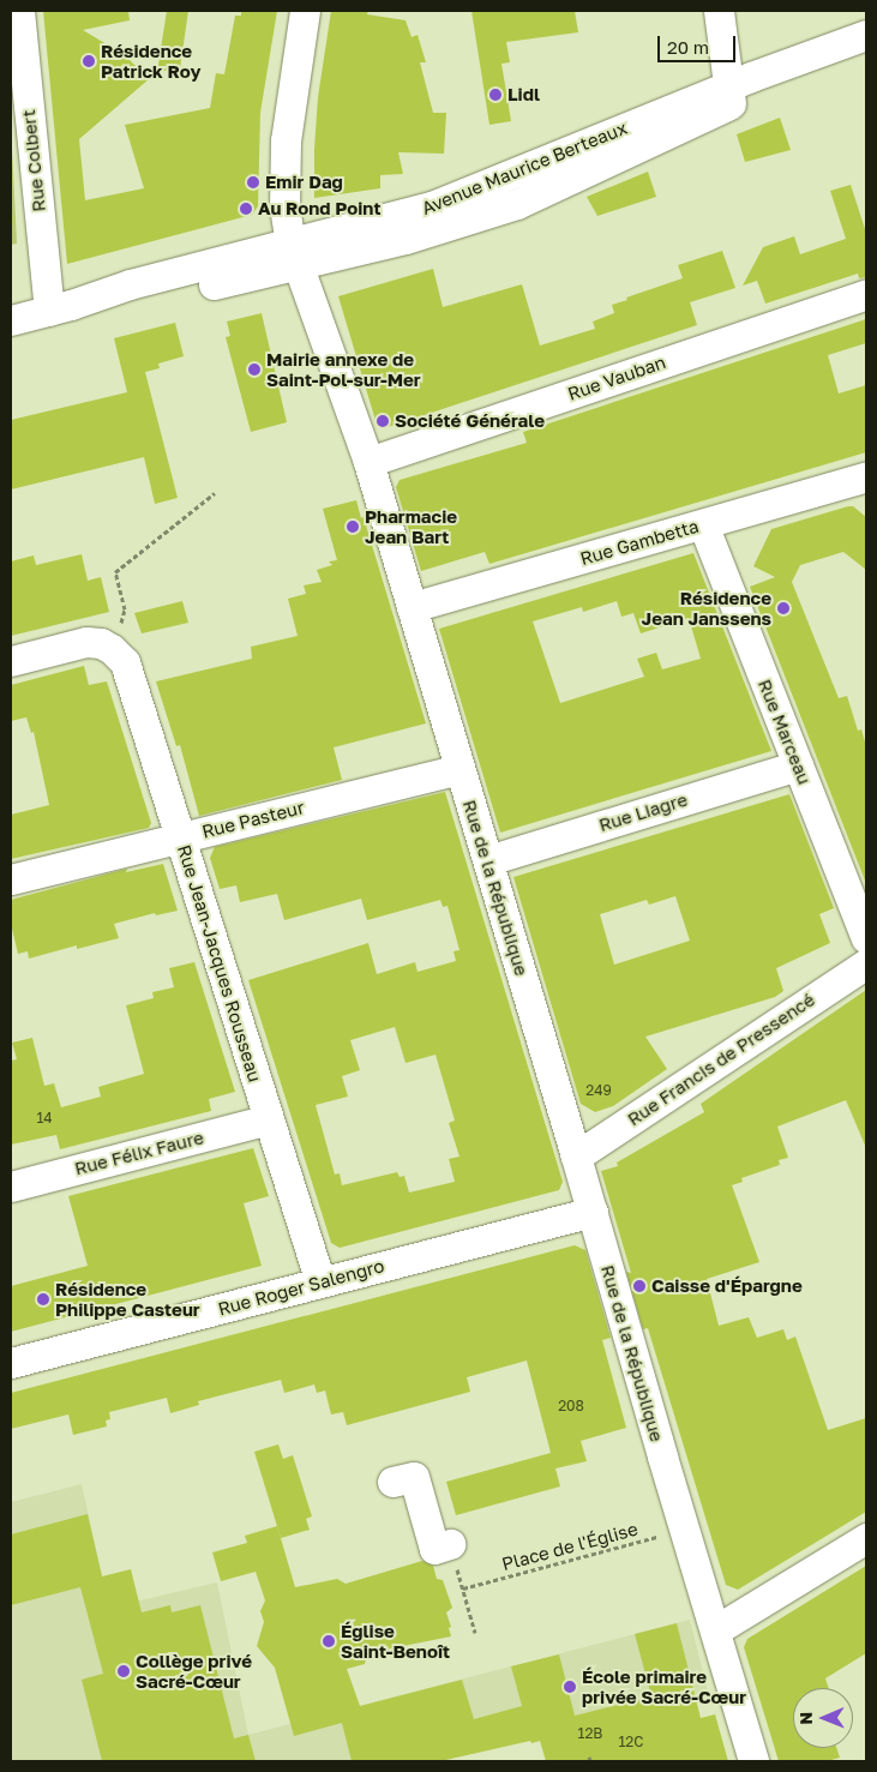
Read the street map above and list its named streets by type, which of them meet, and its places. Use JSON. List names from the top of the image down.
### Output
{
  "streets": {
    "street": [
      "Rue Colbert",
      "Avenue Maurice Berteaux",
      "Rue Vauban",
      "Rue Gambetta",
      "Rue Marceau",
      "Rue Liagre",
      "Rue Pasteur",
      "Rue de la République",
      "Rue Jean-Jacques Rousseau",
      "Rue Francis de Pressencé",
      "Rue Félix Faure",
      "Rue Roger Salengro"
    ],
    "path": ["Place de l'Église"]
  },
  "crossings": [
    ["Rue Colbert", "Avenue Maurice Berteaux"],
    ["Avenue Maurice Berteaux", "Rue de la République"],
    ["Rue Vauban", "Rue de la République"],
    ["Rue Gambetta", "Rue Marceau"],
    ["Rue Gambetta", "Rue de la République"],
    ["Rue Marceau", "Rue Liagre"],
    ["Rue Liagre", "Rue de la République"],
    ["Rue Pasteur", "Rue de la République"],
    ["Rue Pasteur", "Rue Jean-Jacques Rousseau"],
    ["Rue de la République", "Rue Francis de Pressencé"],
    ["Rue de la République", "Rue Roger Salengro"],
    ["Rue de la République", "Place de l'Église"],
    ["Rue Jean-Jacques Rousseau", "Rue Félix Faure"],
    ["Rue Jean-Jacques Rousseau", "Rue Roger Salengro"]
  ],
  "places": [
    "Résidence Patrick Roy",
    "Lidl",
    "Emir Dag",
    "Au Rond Point",
    "Mairie annexe de Saint-Pol-sur-Mer",
    "Société Générale",
    "Pharmacie Jean Bart",
    "Résidence Jean Janssens",
    "Caisse d'Épargne",
    "Résidence Philippe Casteur",
    "Église Saint-Benoît",
    "Collège privé Sacré-Cœur",
    "École primaire privée Sacré-Cœur"
  ],
  "house_numbers": [
    "249",
    "14",
    "208",
    "12B",
    "12C"
  ],
  "scale_bar": "20 m",
  "north": "left"
}
